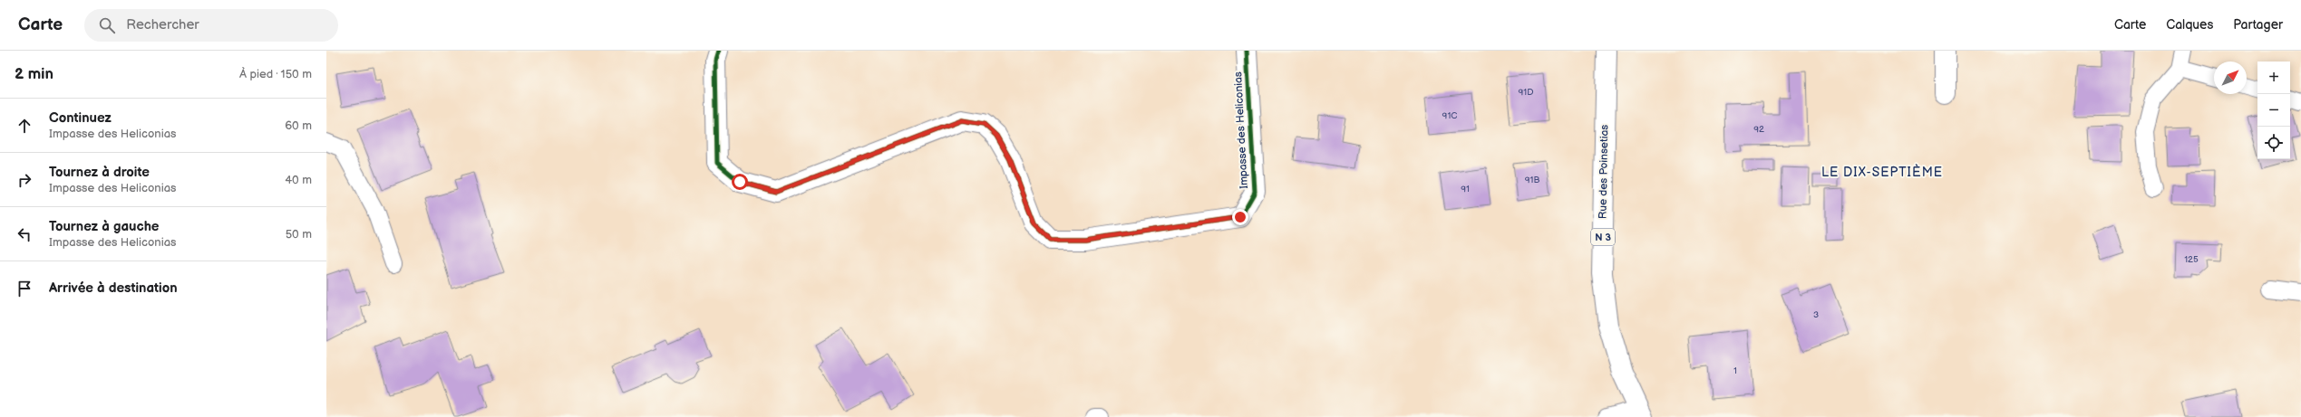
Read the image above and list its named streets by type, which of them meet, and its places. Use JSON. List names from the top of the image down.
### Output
{
  "streets": {
    "street": ["Impasse des Heliconias", "Rue des Poinsetias", "N 3"]
  },
  "districts": ["LE DIX-SEPTIÈME"],
  "house_numbers": [
    "91D",
    "91C",
    "92",
    "91B",
    "91",
    "125",
    "3",
    "1"
  ],
  "north": "top right",
  "page": {
    "header": "Carte",
    "search": "Rechercher",
    "nav": ["Carte", "Calques", "Partager"],
    "heading": ["2 min", "À pied · 150 m"],
    "map_buttons": ["+", "−"],
    "list": [
      ["Continuez", "Impasse des Heliconias", "60 m"],
      ["Tournez à droite", "Impasse des Heliconias", "40 m"],
      ["Tournez à gauche", "Impasse des Heliconias", "50 m"],
      "Arrivée à destination"
    ]
  }
}
